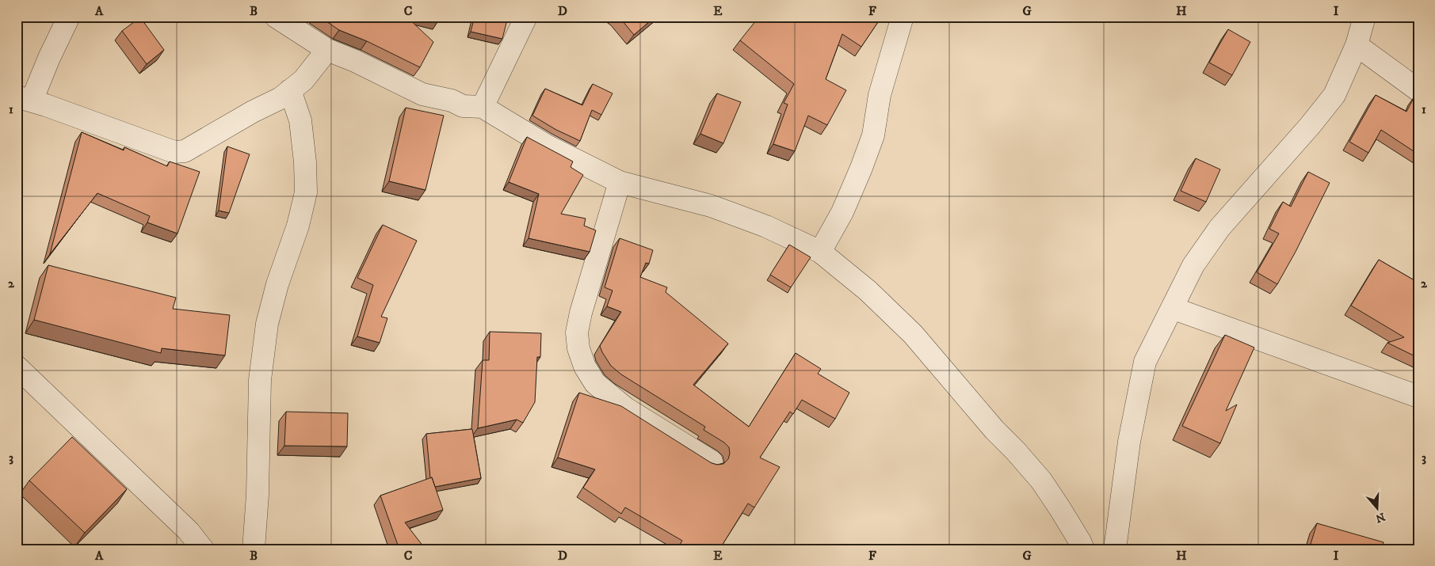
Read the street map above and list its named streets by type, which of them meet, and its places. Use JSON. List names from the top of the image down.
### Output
{
  "north": "bottom",
  "grid": {
    "columns": [
      "A",
      "B",
      "C",
      "D",
      "E",
      "F",
      "G",
      "H",
      "I"
    ],
    "rows": ["1", "2", "3"]
  }
}
